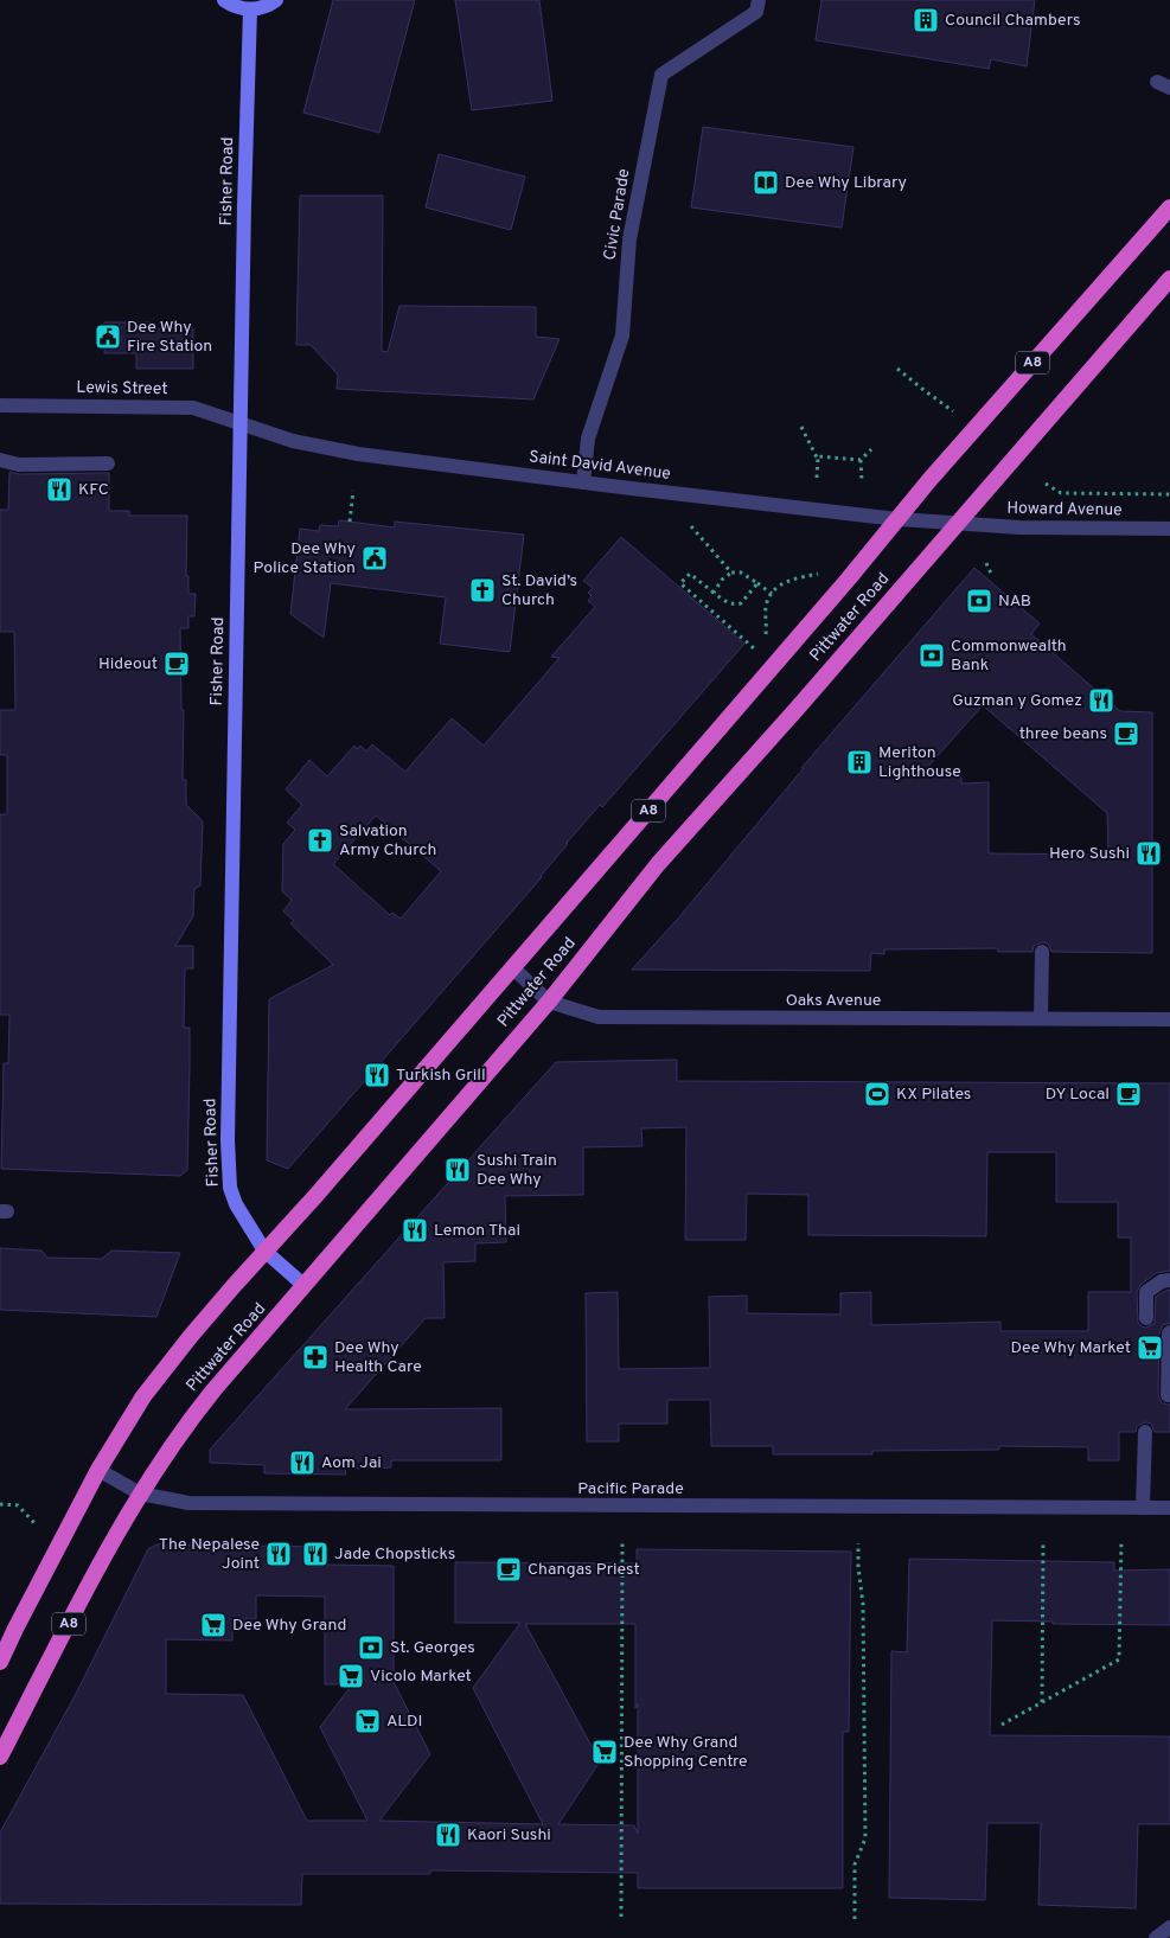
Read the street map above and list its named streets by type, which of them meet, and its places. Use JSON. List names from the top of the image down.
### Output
{
  "streets": {
    "highway": ["A8", "Pittwater Road"],
    "main road": ["Fisher Road"],
    "street": [
      "Civic Parade",
      "Lewis Street",
      "Saint David Avenue",
      "Howard Avenue",
      "Oaks Avenue",
      "Pacific Parade"
    ]
  },
  "crossings": [
    ["Fisher Road", "Lewis Street"],
    ["Fisher Road", "Saint David Avenue"],
    ["Fisher Road", "Pittwater Road"],
    ["Civic Parade", "Saint David Avenue"],
    ["Lewis Street", "Saint David Avenue"],
    ["Saint David Avenue", "Howard Avenue"],
    ["Saint David Avenue", "Pittwater Road"],
    ["Howard Avenue", "Pittwater Road"],
    ["Pittwater Road", "Oaks Avenue"],
    ["Pittwater Road", "Pacific Parade"]
  ],
  "places": {
    "building": ["Council Chambers", "Meriton Lighthouse"],
    "library": ["Dee Why Library"],
    "public building": ["Dee Why Fire Station", "Dee Why Police Station"],
    "restaurant": [
      "KFC",
      "Guzman y Gomez",
      "Hero Sushi",
      "Turkish Grill",
      "Sushi Train Dee Why",
      "Lemon Thai",
      "Aom Jai",
      "The Nepalese Joint",
      "Jade Chopsticks",
      "Kaori Sushi"
    ],
    "church": ["St. David’s Church", "Salvation Army Church"],
    "bank": ["NAB", "Commonwealth Bank", "St. Georges"],
    "cafe": [
      "Hideout",
      "three beans",
      "DY Local",
      "Changas Priest"
    ],
    "sports": ["KX Pilates"],
    "supermarket": [
      "Dee Why Market",
      "Dee Why Grand",
      "Vicolo Market",
      "ALDI",
      "Dee Why Grand Shopping Centre"
    ],
    "pharmacy": ["Dee Why Health Care"]
  }
}
